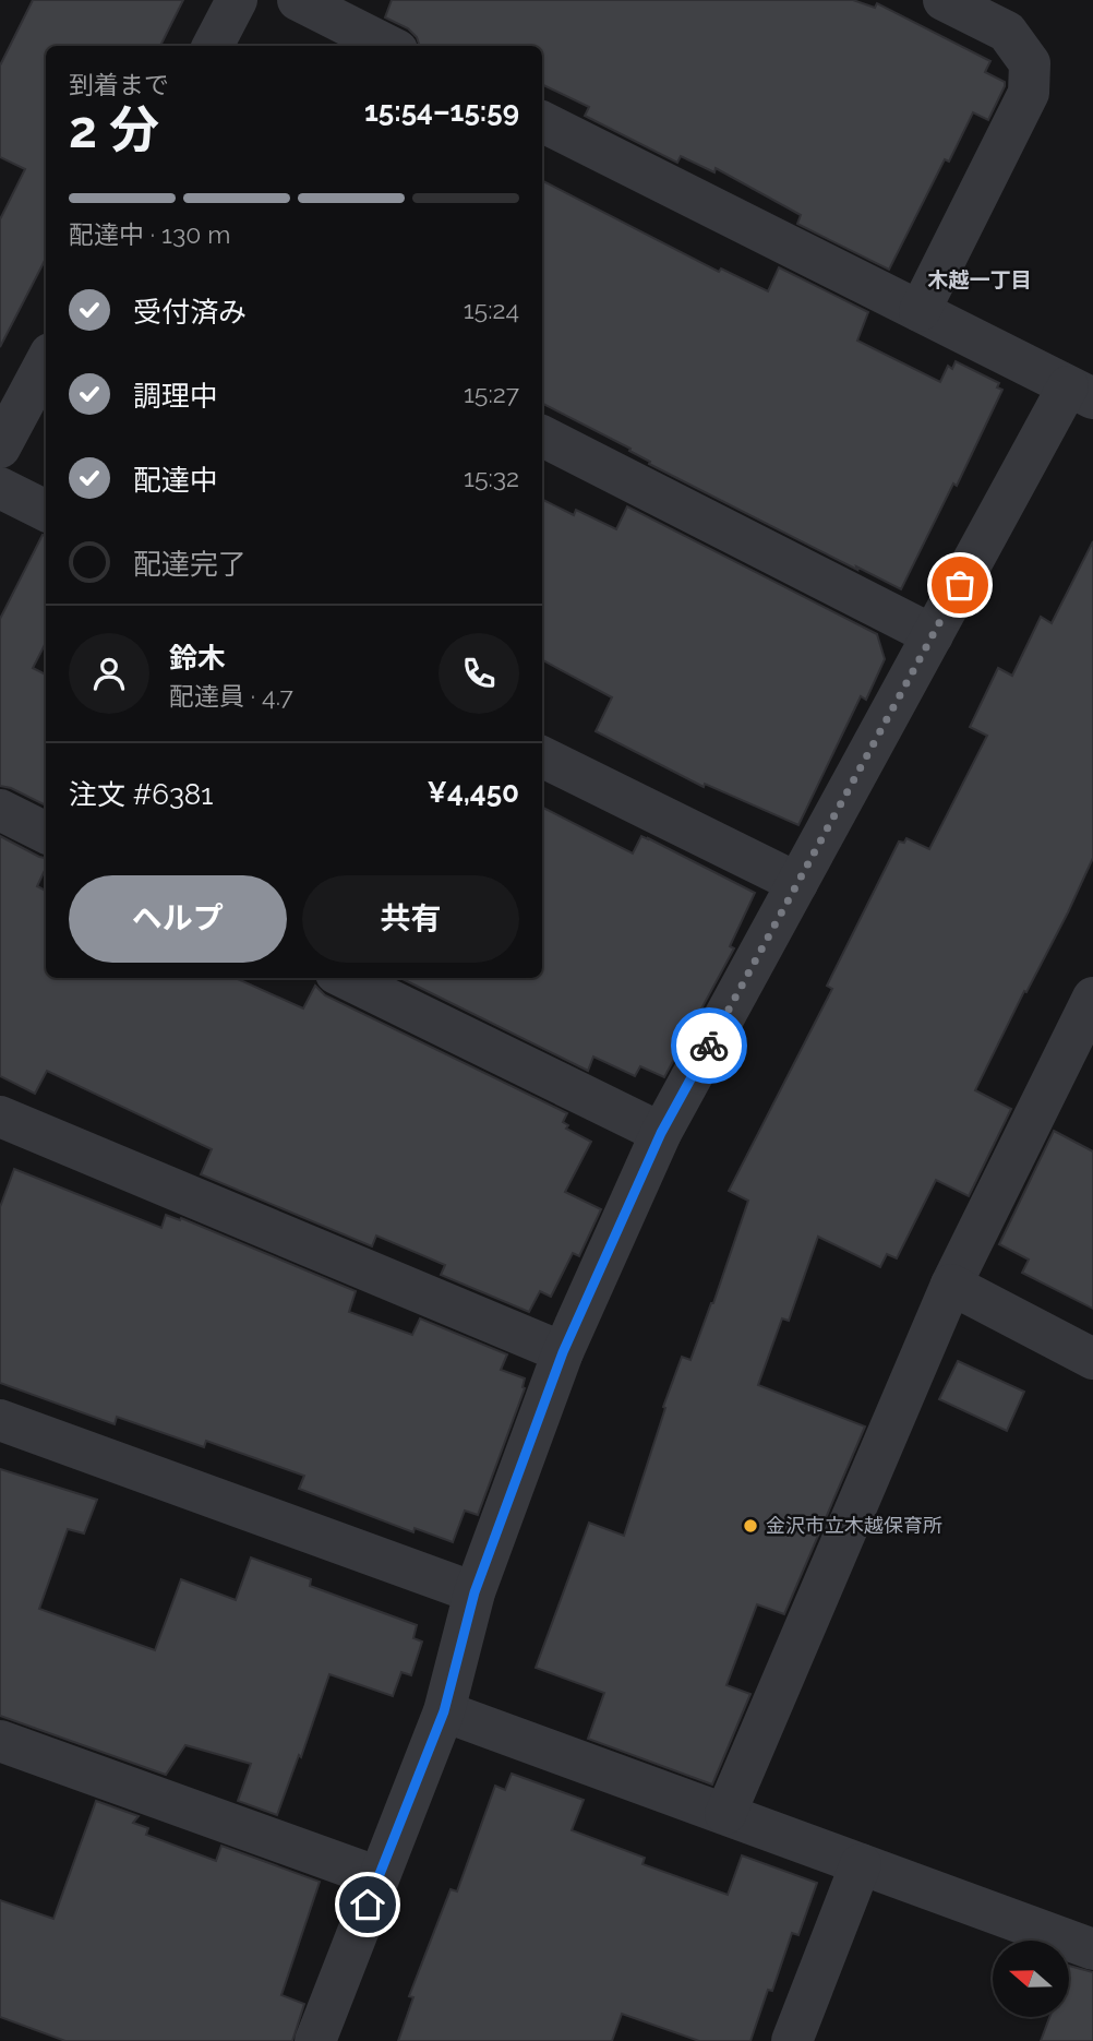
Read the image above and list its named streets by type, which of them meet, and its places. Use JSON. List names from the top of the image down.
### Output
{
  "districts": ["木越一丁目"],
  "places": ["金沢市立木越保育所"],
  "north": "left",
  "page": {
    "heading": ["2 分", "到着まで", "15:54–15:59"],
    "panel": [
      "鈴木",
      "配達員 · 4.7",
      "注文 #6381",
      "¥4,450"
    ],
    "bar": "配達中 · 130 m",
    "list": [
      ["受付済み", "15:24"],
      ["調理中", "15:27"],
      ["配達中", "15:32"],
      "配達完了"
    ],
    "buttons": ["ヘルプ", "共有"]
  }
}
